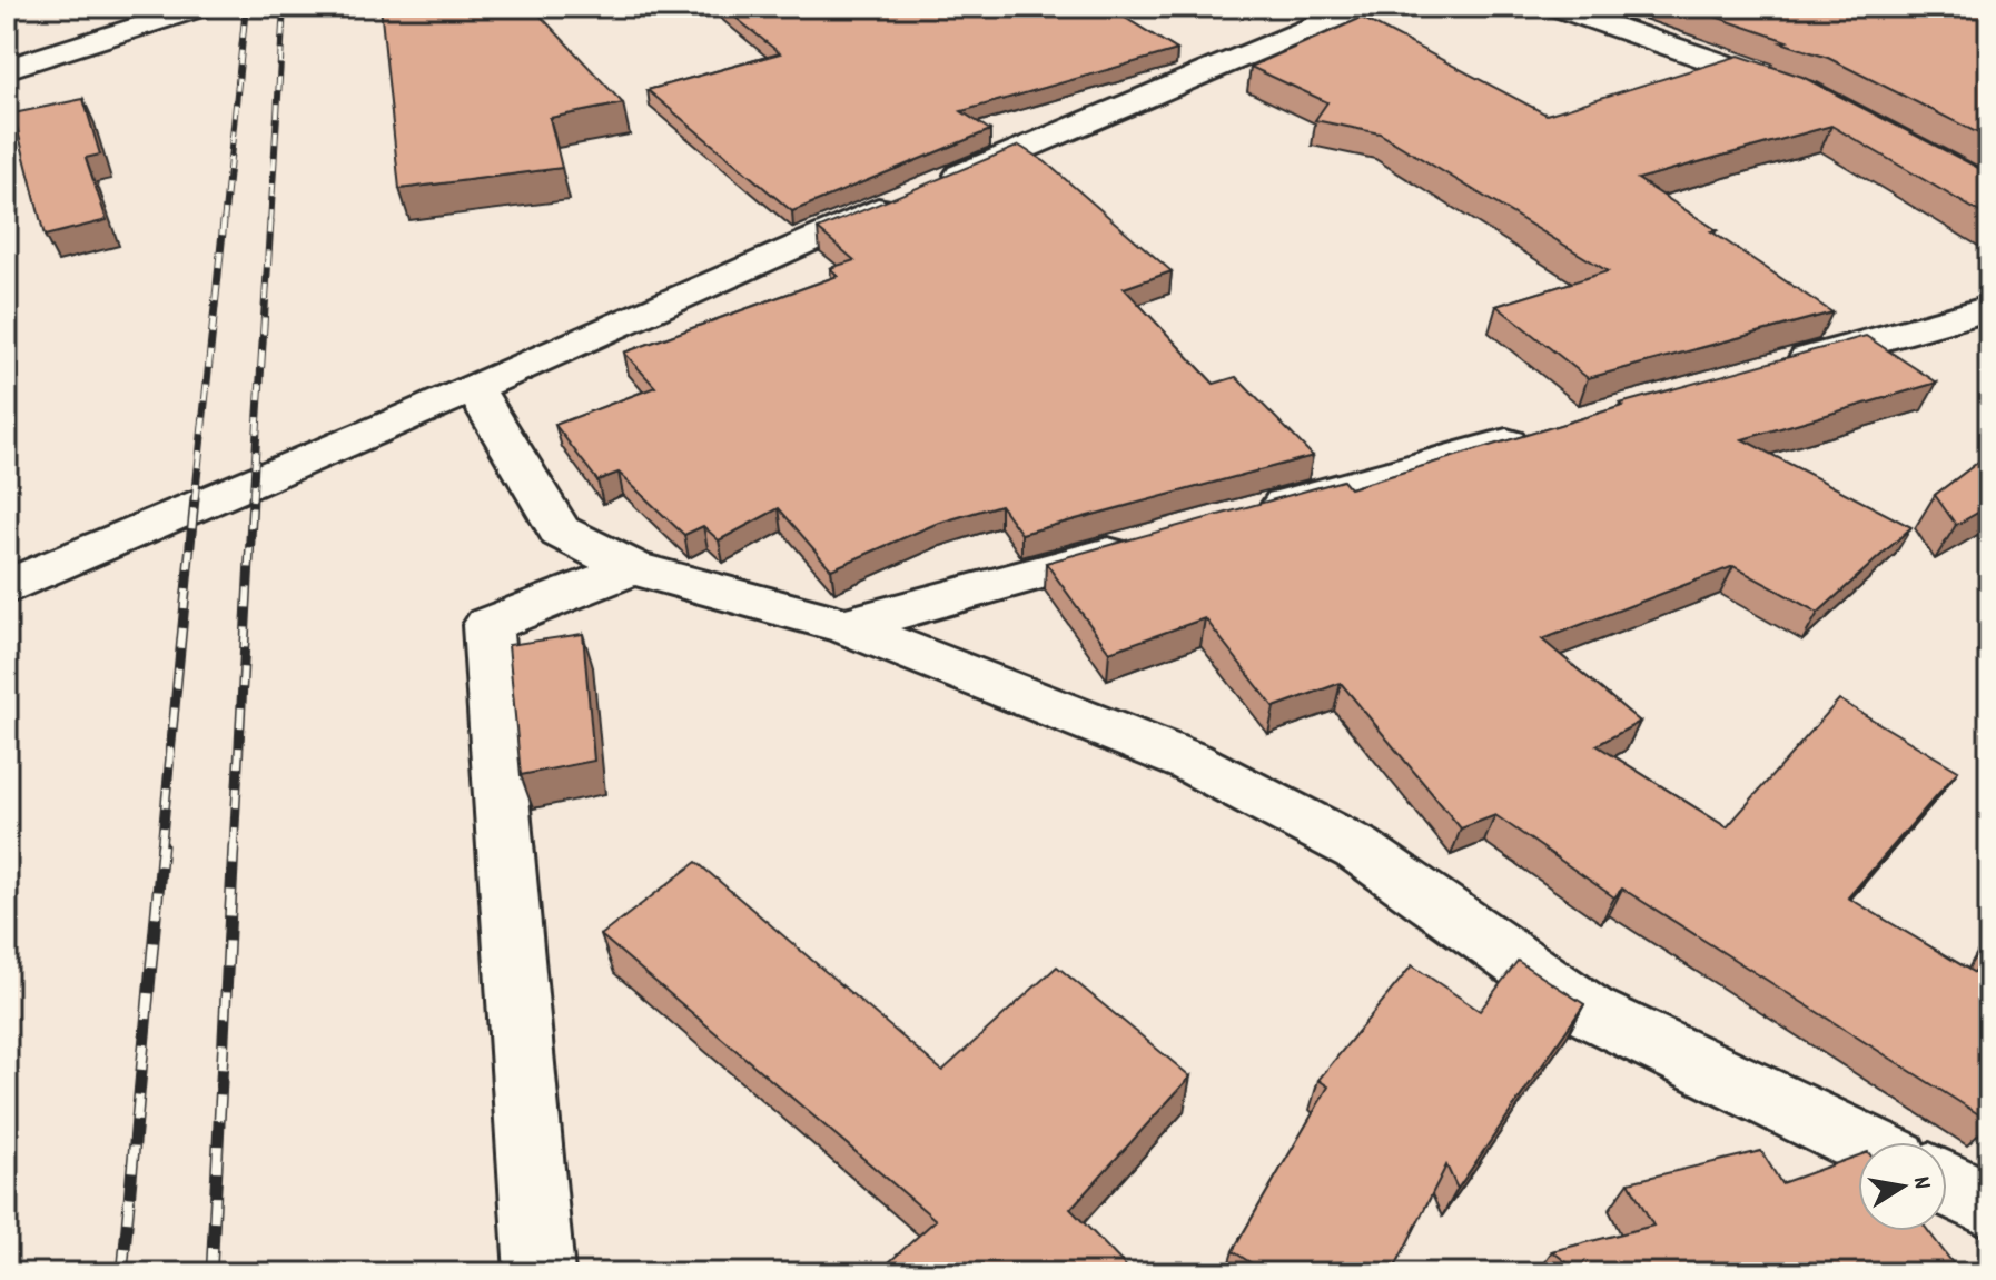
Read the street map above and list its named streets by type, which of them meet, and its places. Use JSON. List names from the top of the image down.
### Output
{
  "north": "right"
}
